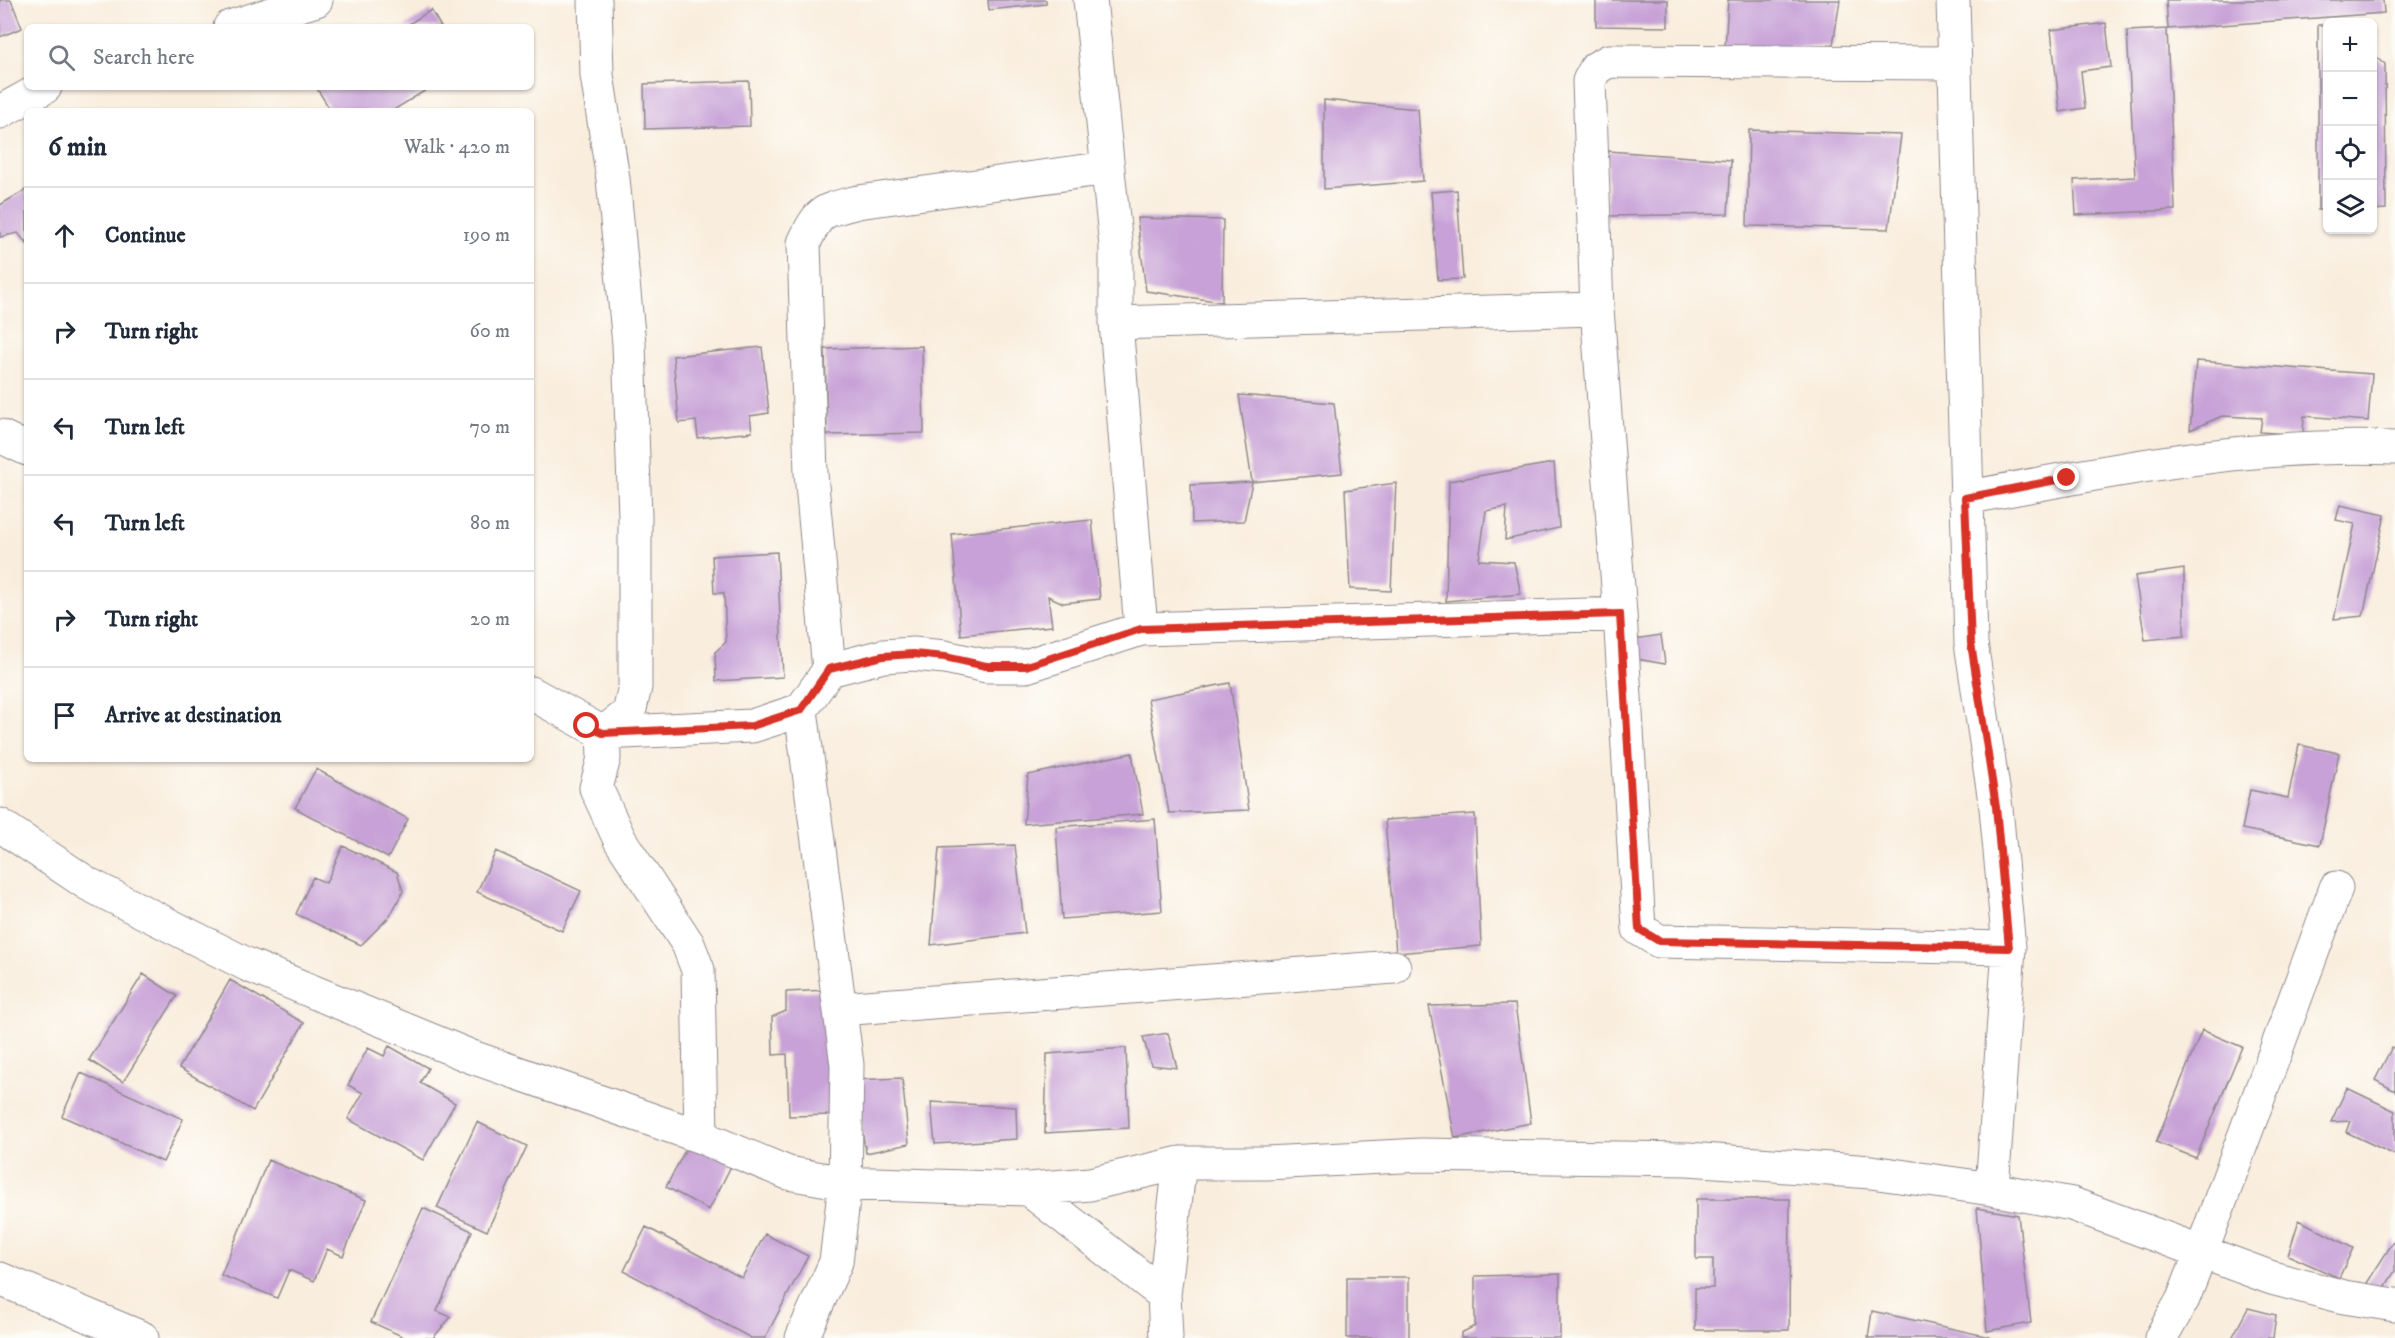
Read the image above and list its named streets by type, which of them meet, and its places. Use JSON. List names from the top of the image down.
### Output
{
  "page": {
    "map_buttons": ["+", "−"],
    "search": "Search here",
    "heading": ["6 min", "Walk · 420 m"],
    "list": [
      ["Continue", "190 m"],
      ["Turn right", "60 m"],
      ["Turn left", "70 m"],
      ["Turn left", "80 m"],
      ["Turn right", "20 m"],
      "Arrive at destination"
    ]
  }
}
